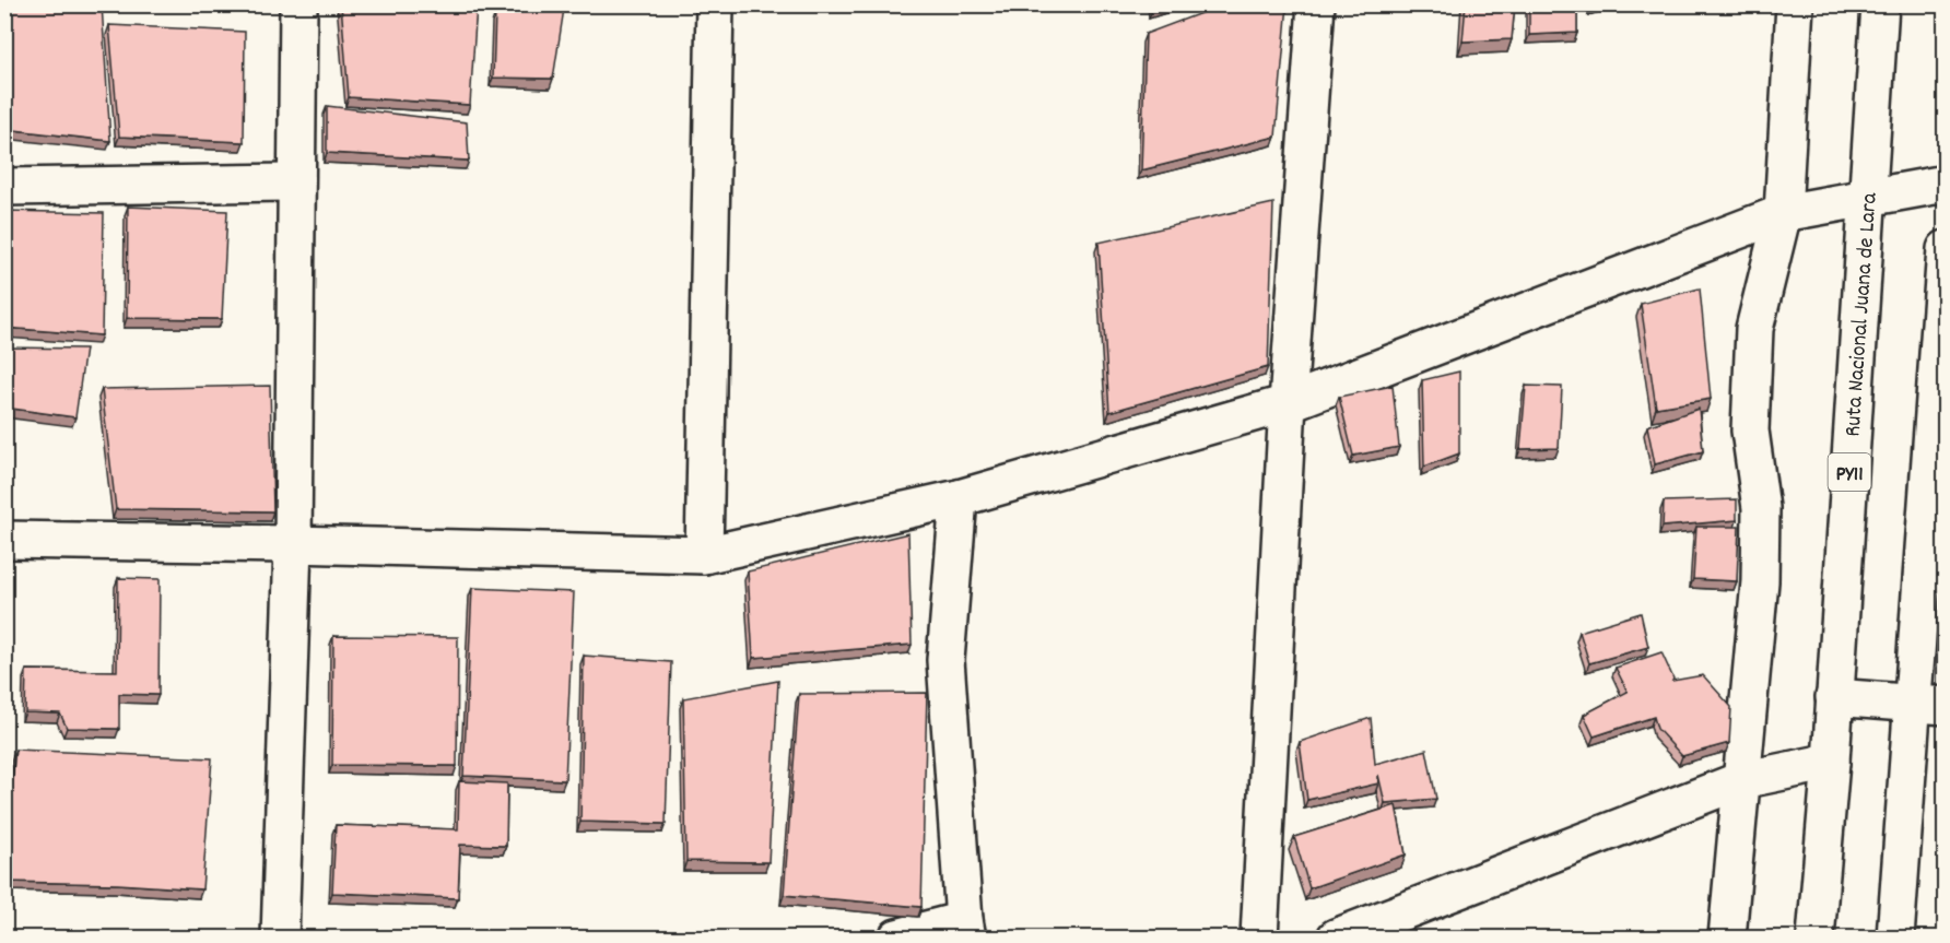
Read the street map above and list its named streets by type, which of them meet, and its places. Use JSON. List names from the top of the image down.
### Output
{
  "streets": {
    "main road": ["Ruta Nacional Juana de Lara", "PY11"]
  }
}
